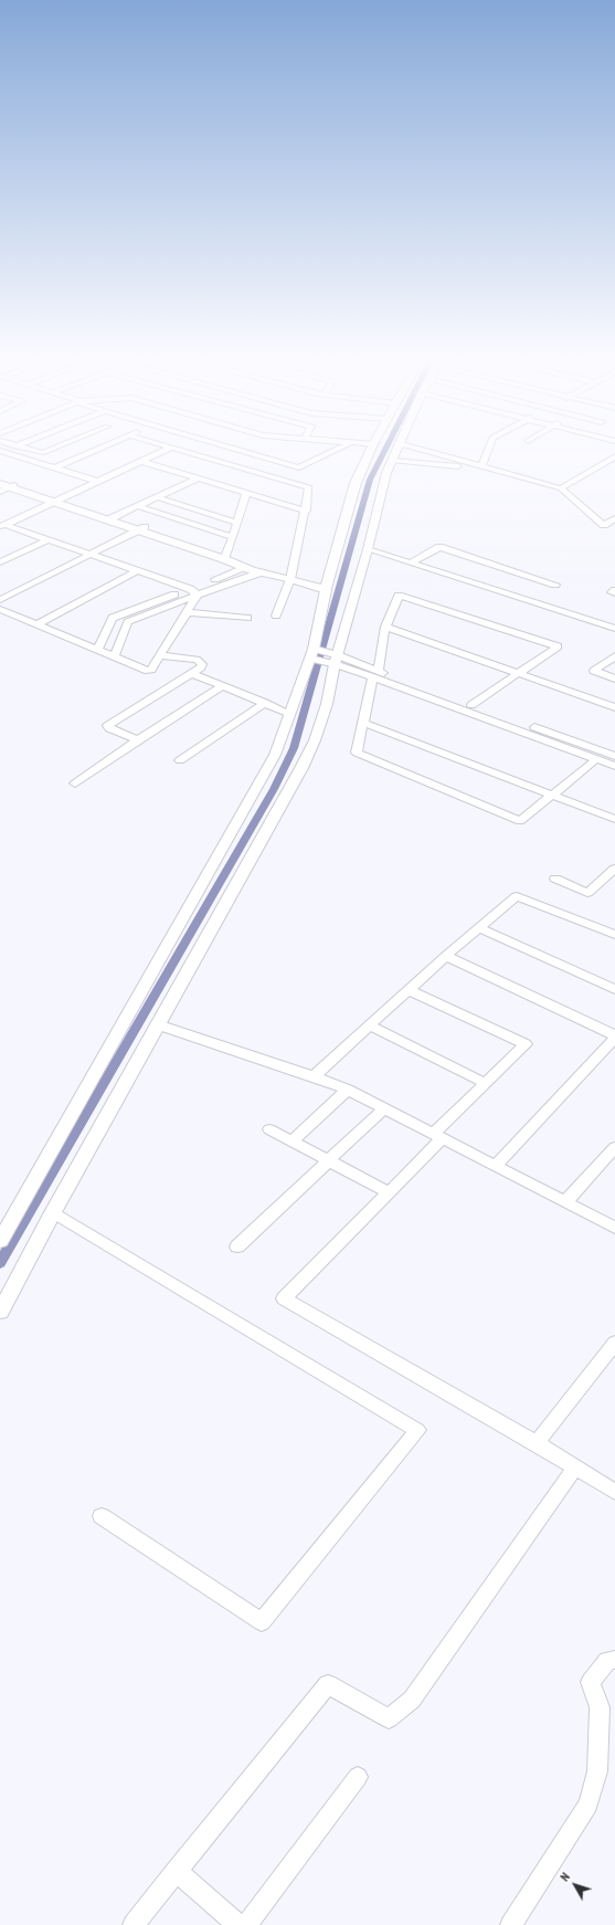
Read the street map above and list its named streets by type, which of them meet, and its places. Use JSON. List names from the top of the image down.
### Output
{
  "north": "top left"
}
